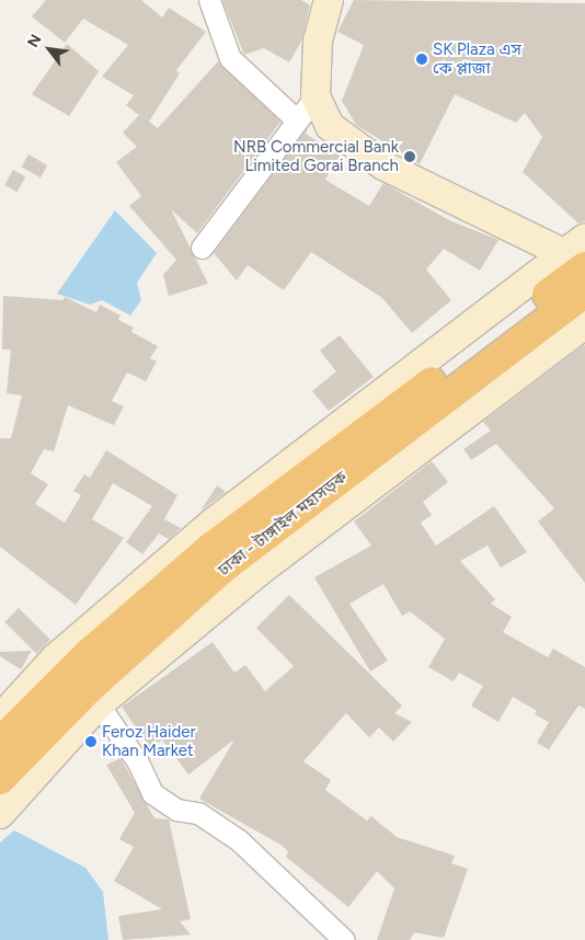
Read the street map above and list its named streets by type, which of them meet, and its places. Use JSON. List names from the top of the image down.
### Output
{
  "streets": {
    "highway": ["ঢাকা - টাঙ্গাইল মহাসড়ক"]
  },
  "places": ["SK Plaza এস কে প্লাজা", "NRB Commercial Bank Limited Gorai Branch", "Feroz Haider Khan Market"],
  "north": "top left"
}
